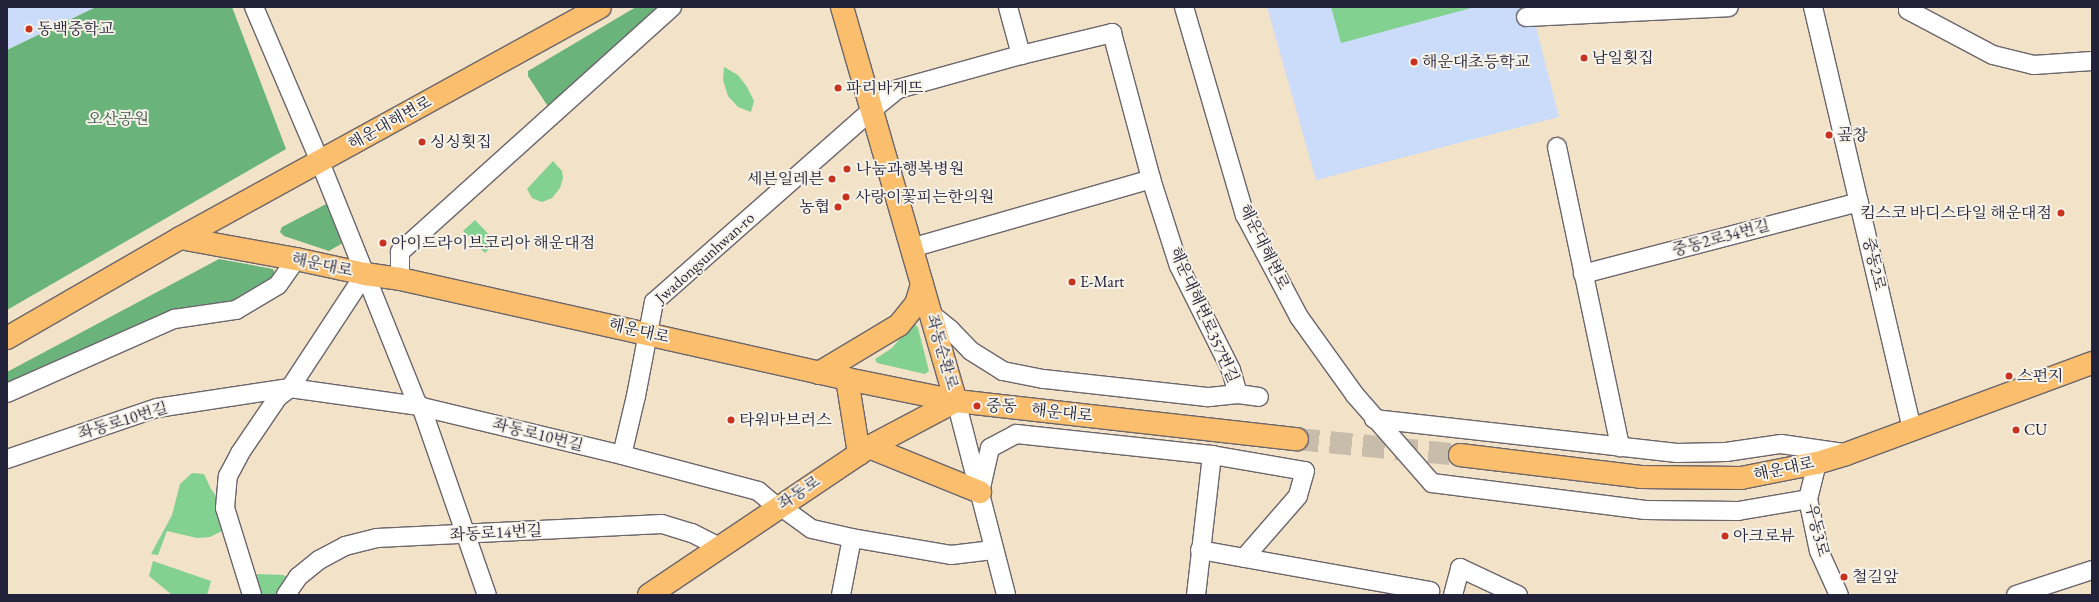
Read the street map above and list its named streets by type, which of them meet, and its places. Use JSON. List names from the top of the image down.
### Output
{
  "streets": {
    "main road": [
      "해운대해변로",
      "해운대로",
      "좌동순환로",
      "좌동로"
    ],
    "street": [
      "중동2로34번길",
      "Jwadongsunhwan-ro",
      "중동2로",
      "해운대해변로357번길",
      "좌동로10번길",
      "우동3로",
      "좌동로14번길"
    ]
  },
  "crossings": [
    ["해운대해변로", "해운대로"],
    ["해운대해변로", "우동3로"],
    ["중동2로34번길", "중동2로"],
    ["Jwadongsunhwan-ro", "해운대로"],
    ["Jwadongsunhwan-ro", "좌동순환로"],
    ["Jwadongsunhwan-ro", "좌동로10번길"],
    ["중동2로", "해운대로"],
    ["해운대로", "좌동순환로"],
    ["해운대로", "좌동로"],
    ["해운대로", "우동3로"],
    ["해운대해변로357번길", "좌동순환로"],
    ["좌동순환로", "좌동로10번길"],
    ["좌동순환로", "좌동로"],
    ["좌동로10번길", "좌동로"],
    ["좌동로", "좌동로14번길"]
  ],
  "parks": ["오산공원"],
  "places": [
    "동백중학교",
    "남일횟집",
    "해운대초등학교",
    "파리바게뜨",
    "곺창",
    "싱싱횟집",
    "나눔과행복병원",
    "세븐일레븐",
    "사랑이꽃피는한의원",
    "농협",
    "킴스코 바디스타일 해운대점",
    "아이드라이브코리아 해운대점",
    "E-Mart",
    "스펀지",
    "중동",
    "타워마브러스",
    "CU",
    "아크로뷰",
    "철길앞"
  ]
}
